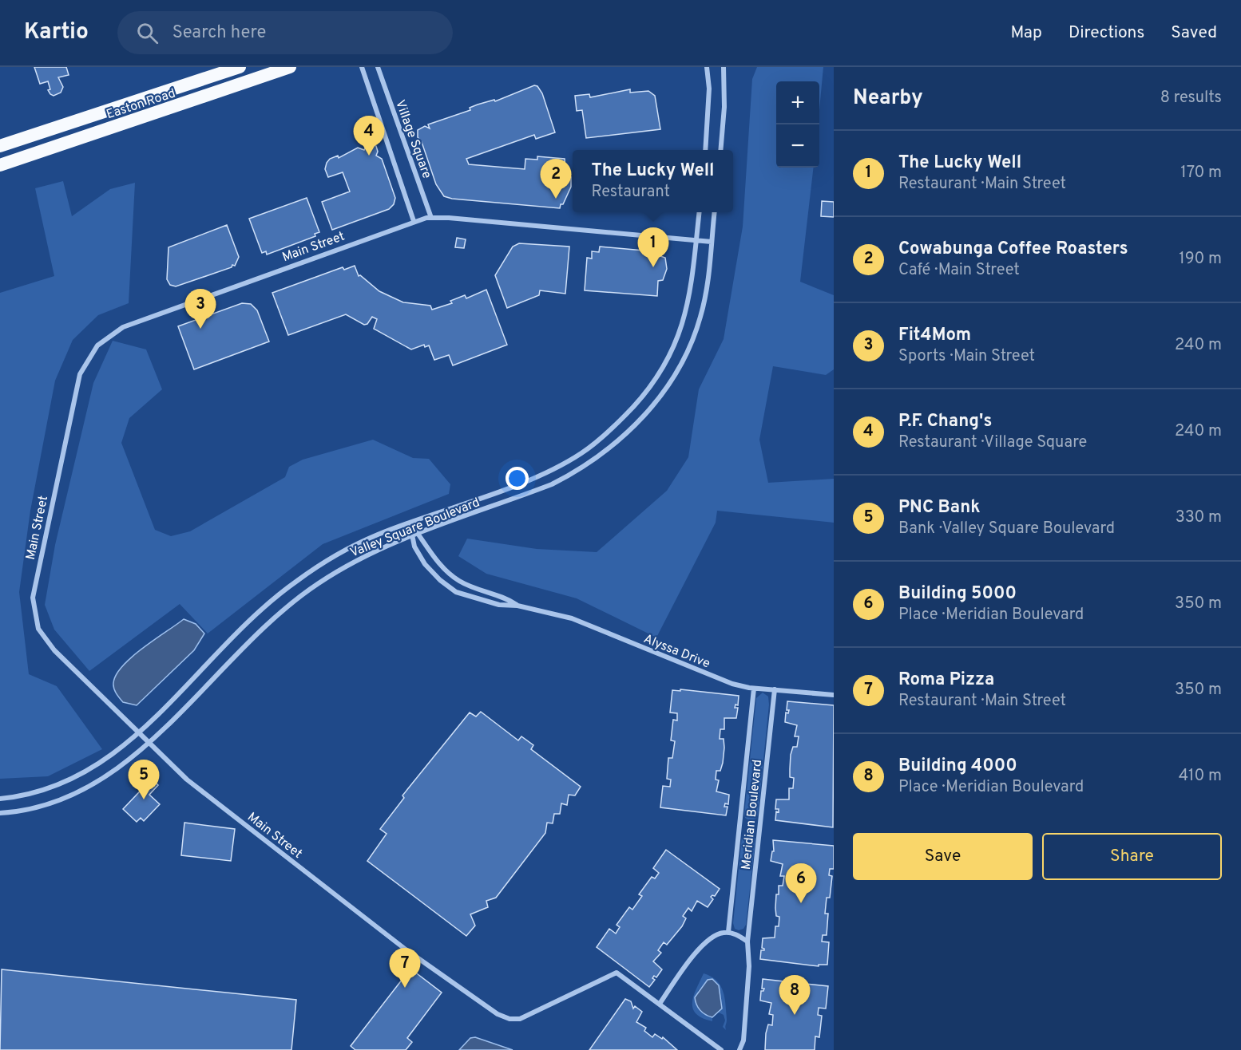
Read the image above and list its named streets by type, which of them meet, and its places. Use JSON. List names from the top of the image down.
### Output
{
  "streets": {
    "highway": ["Easton Road"],
    "street": [
      "Village Square",
      "Main Street",
      "Valley Square Boulevard",
      "Alyssa Drive",
      "Meridian Boulevard"
    ]
  },
  "crossings": [
    ["Village Square", "Main Street"],
    ["Main Street", "Valley Square Boulevard"],
    ["Valley Square Boulevard", "Alyssa Drive"],
    ["Alyssa Drive", "Meridian Boulevard"]
  ],
  "page": {
    "header": "Kartio",
    "search": "Search here",
    "nav": ["Map", "Directions", "Saved"],
    "heading": ["Nearby", "8 results"],
    "map_buttons": ["+", "−"],
    "pins": [
      "4",
      "2",
      "1",
      "3",
      "5",
      "6",
      "7",
      "8"
    ],
    "list": [
      {
        "mark": "1",
        "name": "The Lucky Well",
        "note": "Restaurant · Main Street",
        "value": "170 m"
      },
      {
        "mark": "2",
        "name": "Cowabunga Coffee Roasters",
        "note": "Café · Main Street",
        "value": "190 m"
      },
      {
        "mark": "3",
        "name": "Fit4Mom",
        "note": "Sports · Main Street",
        "value": "240 m"
      },
      {
        "mark": "4",
        "name": "P.F. Chang's",
        "note": "Restaurant · Village Square",
        "value": "240 m"
      },
      {
        "mark": "5",
        "name": "PNC Bank",
        "note": "Bank · Valley Square Boulevard",
        "value": "330 m"
      },
      {
        "mark": "6",
        "name": "Building 5000",
        "note": "Place · Meridian Boulevard",
        "value": "350 m"
      },
      {
        "mark": "7",
        "name": "Roma Pizza",
        "note": "Restaurant · Main Street",
        "value": "350 m"
      },
      {
        "mark": "8",
        "name": "Building 4000",
        "note": "Place · Meridian Boulevard",
        "value": "410 m"
      }
    ],
    "popup": ["The Lucky Well", "Restaurant"],
    "buttons": ["Save", "Share"]
  }
}
